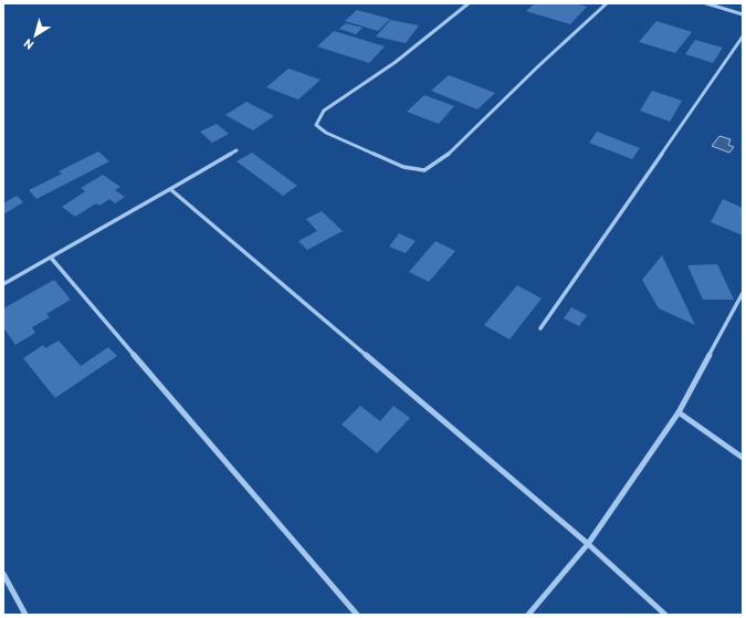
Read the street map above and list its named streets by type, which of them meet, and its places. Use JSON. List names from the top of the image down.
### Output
{
  "north": "bottom left"
}
